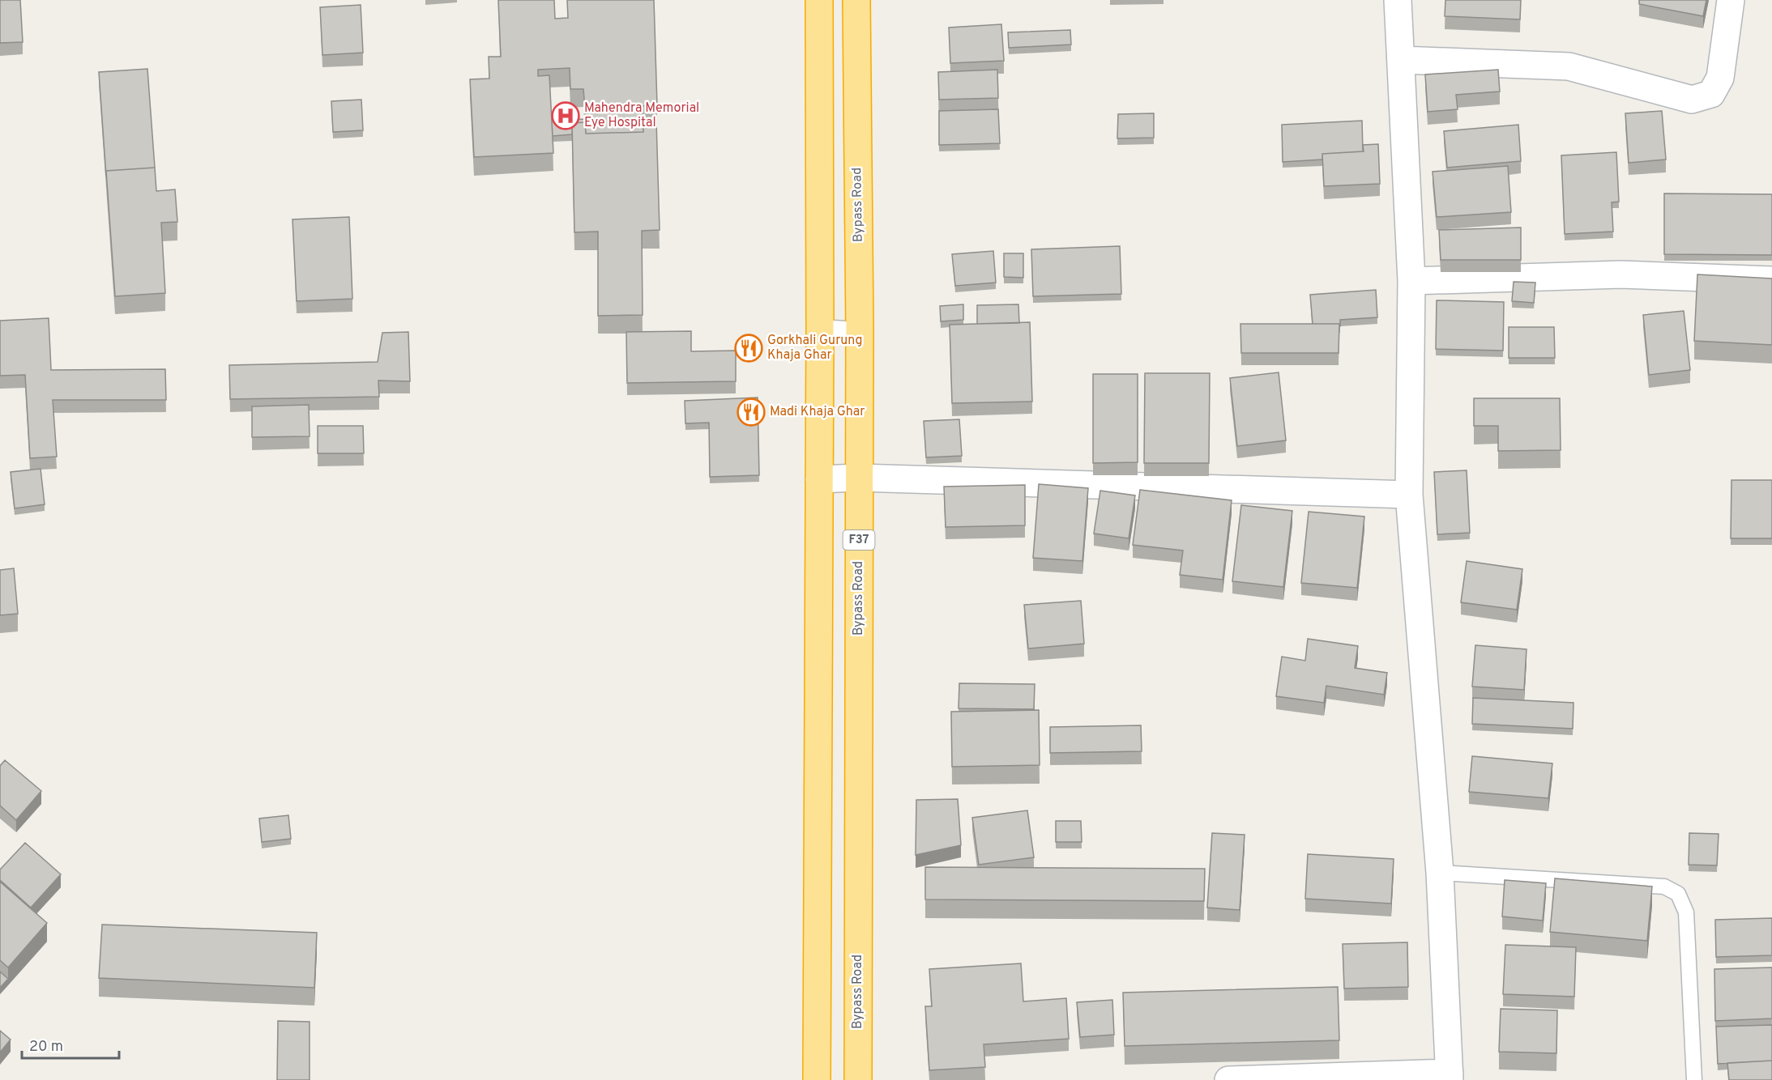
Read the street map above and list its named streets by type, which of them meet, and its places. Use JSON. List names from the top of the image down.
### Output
{
  "streets": {
    "highway": ["Bypass Road", "F37"]
  },
  "places": {
    "hospital": ["Mahendra Memorial Eye Hospital"],
    "restaurant": ["Gorkhali Gurung Khaja Ghar", "Madi Khaja Ghar"]
  },
  "scale_bar": "20 m"
}
